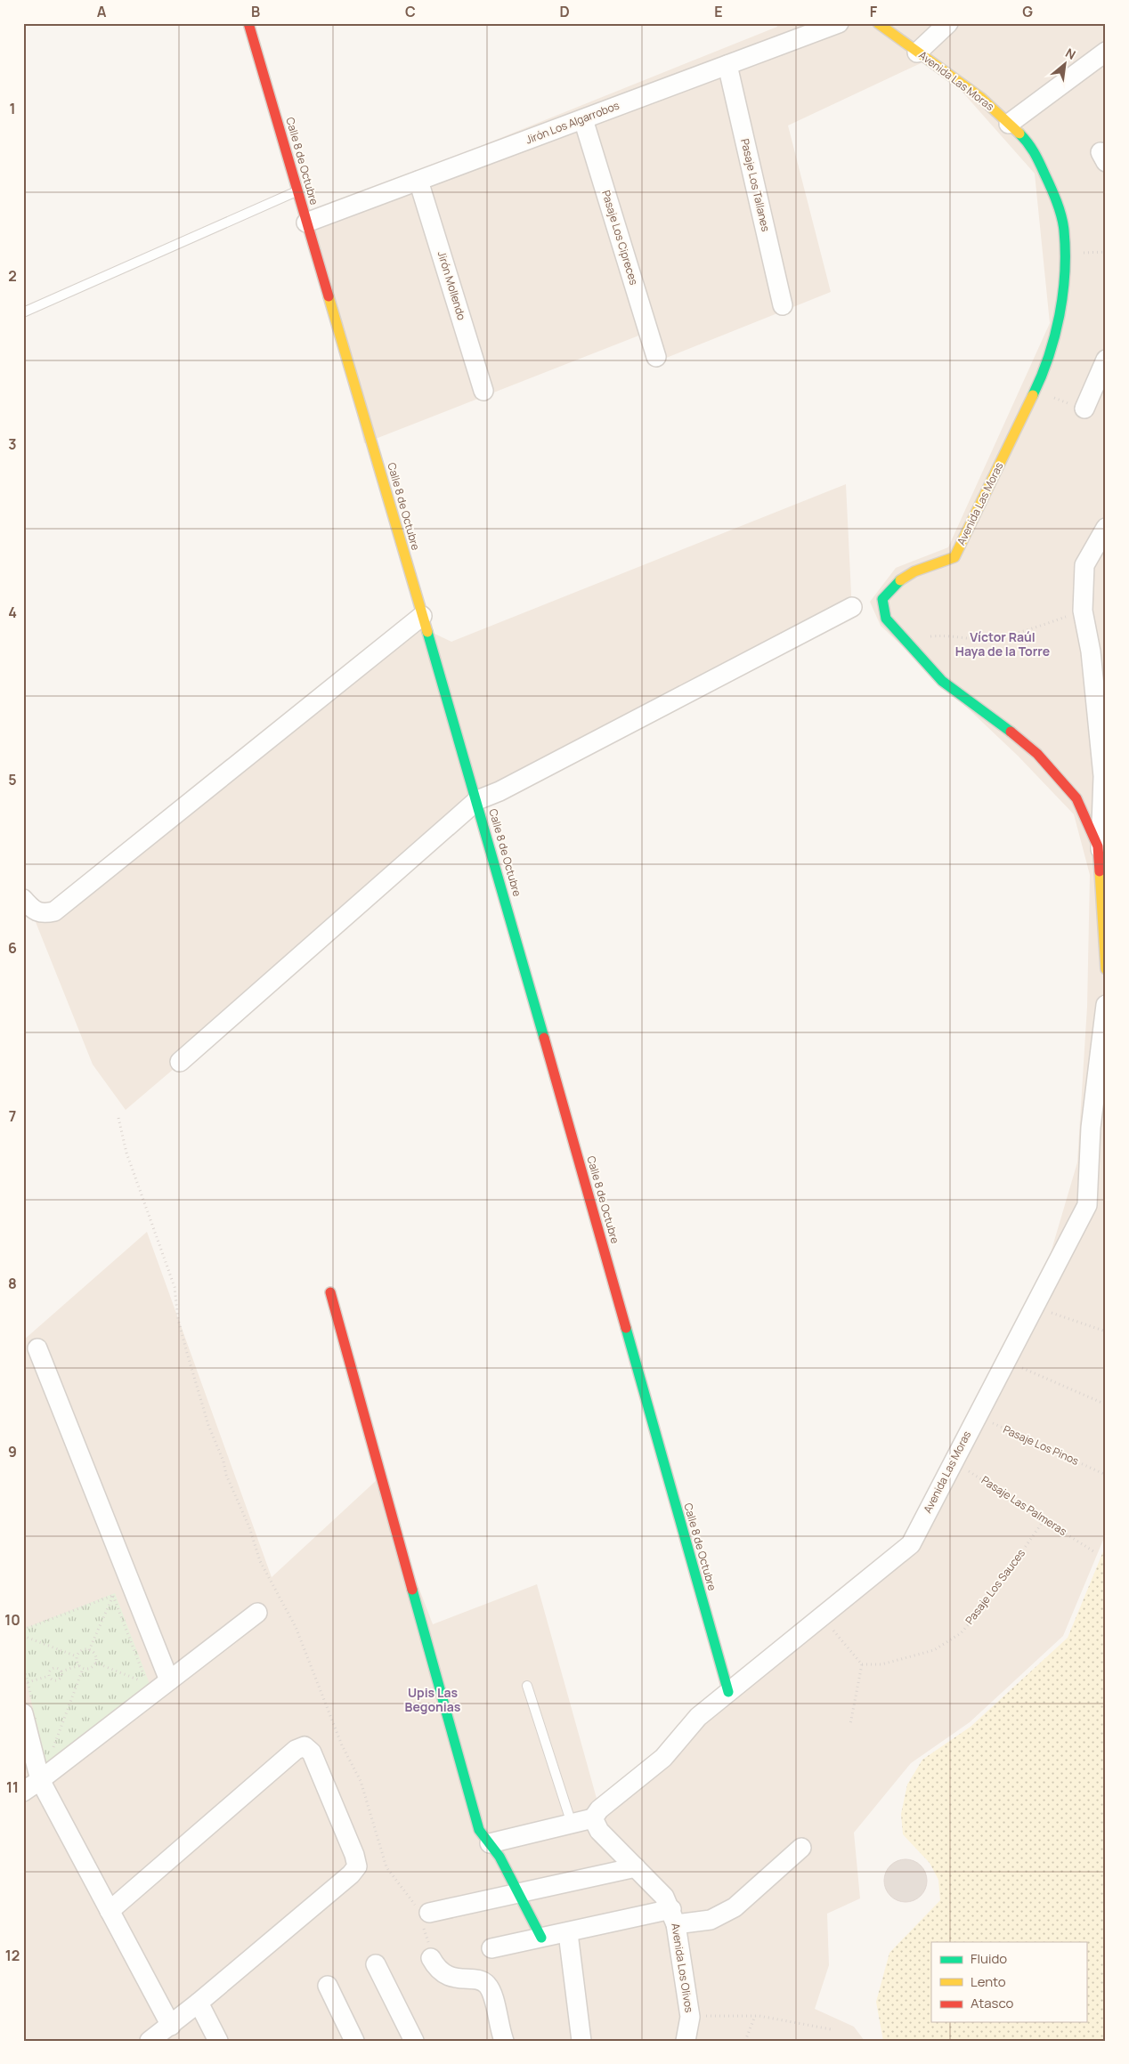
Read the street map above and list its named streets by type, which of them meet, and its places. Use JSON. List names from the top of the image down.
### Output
{
  "streets": {
    "street": [
      "Avenida Las Moras",
      "Jirón Los Algarrobos",
      "Calle 8 de Octubre",
      "Pasaje Los Tallanes",
      "Pasaje Los Cipreces",
      "Jirón Mollendo",
      "Avenida Los Olivos"
    ],
    "path": ["Pasaje Los Pinos", "Pasaje Las Palmeras", "Pasaje Los Sauces"]
  },
  "crossings": [
    ["Avenida Las Moras", "Calle 8 de Octubre"],
    ["Avenida Las Moras", "Pasaje Los Pinos"],
    ["Avenida Las Moras", "Pasaje Las Palmeras"],
    ["Avenida Las Moras", "Avenida Los Olivos"],
    ["Jirón Los Algarrobos", "Calle 8 de Octubre"],
    ["Jirón Los Algarrobos", "Pasaje Los Tallanes"],
    ["Jirón Los Algarrobos", "Pasaje Los Cipreces"],
    ["Jirón Los Algarrobos", "Jirón Mollendo"],
    ["Pasaje Las Palmeras", "Pasaje Los Sauces"]
  ],
  "districts": ["Víctor Raúl Haya de la Torre", "Upis Las Begonias"],
  "legend": ["Fluido", "Lento", "Atasco"],
  "north": "top right",
  "grid": {
    "columns": [
      "A",
      "B",
      "C",
      "D",
      "E",
      "F",
      "G"
    ],
    "rows": [
      "1",
      "2",
      "3",
      "4",
      "5",
      "6",
      "7",
      "8",
      "9",
      "10",
      "11",
      "12"
    ]
  }
}
